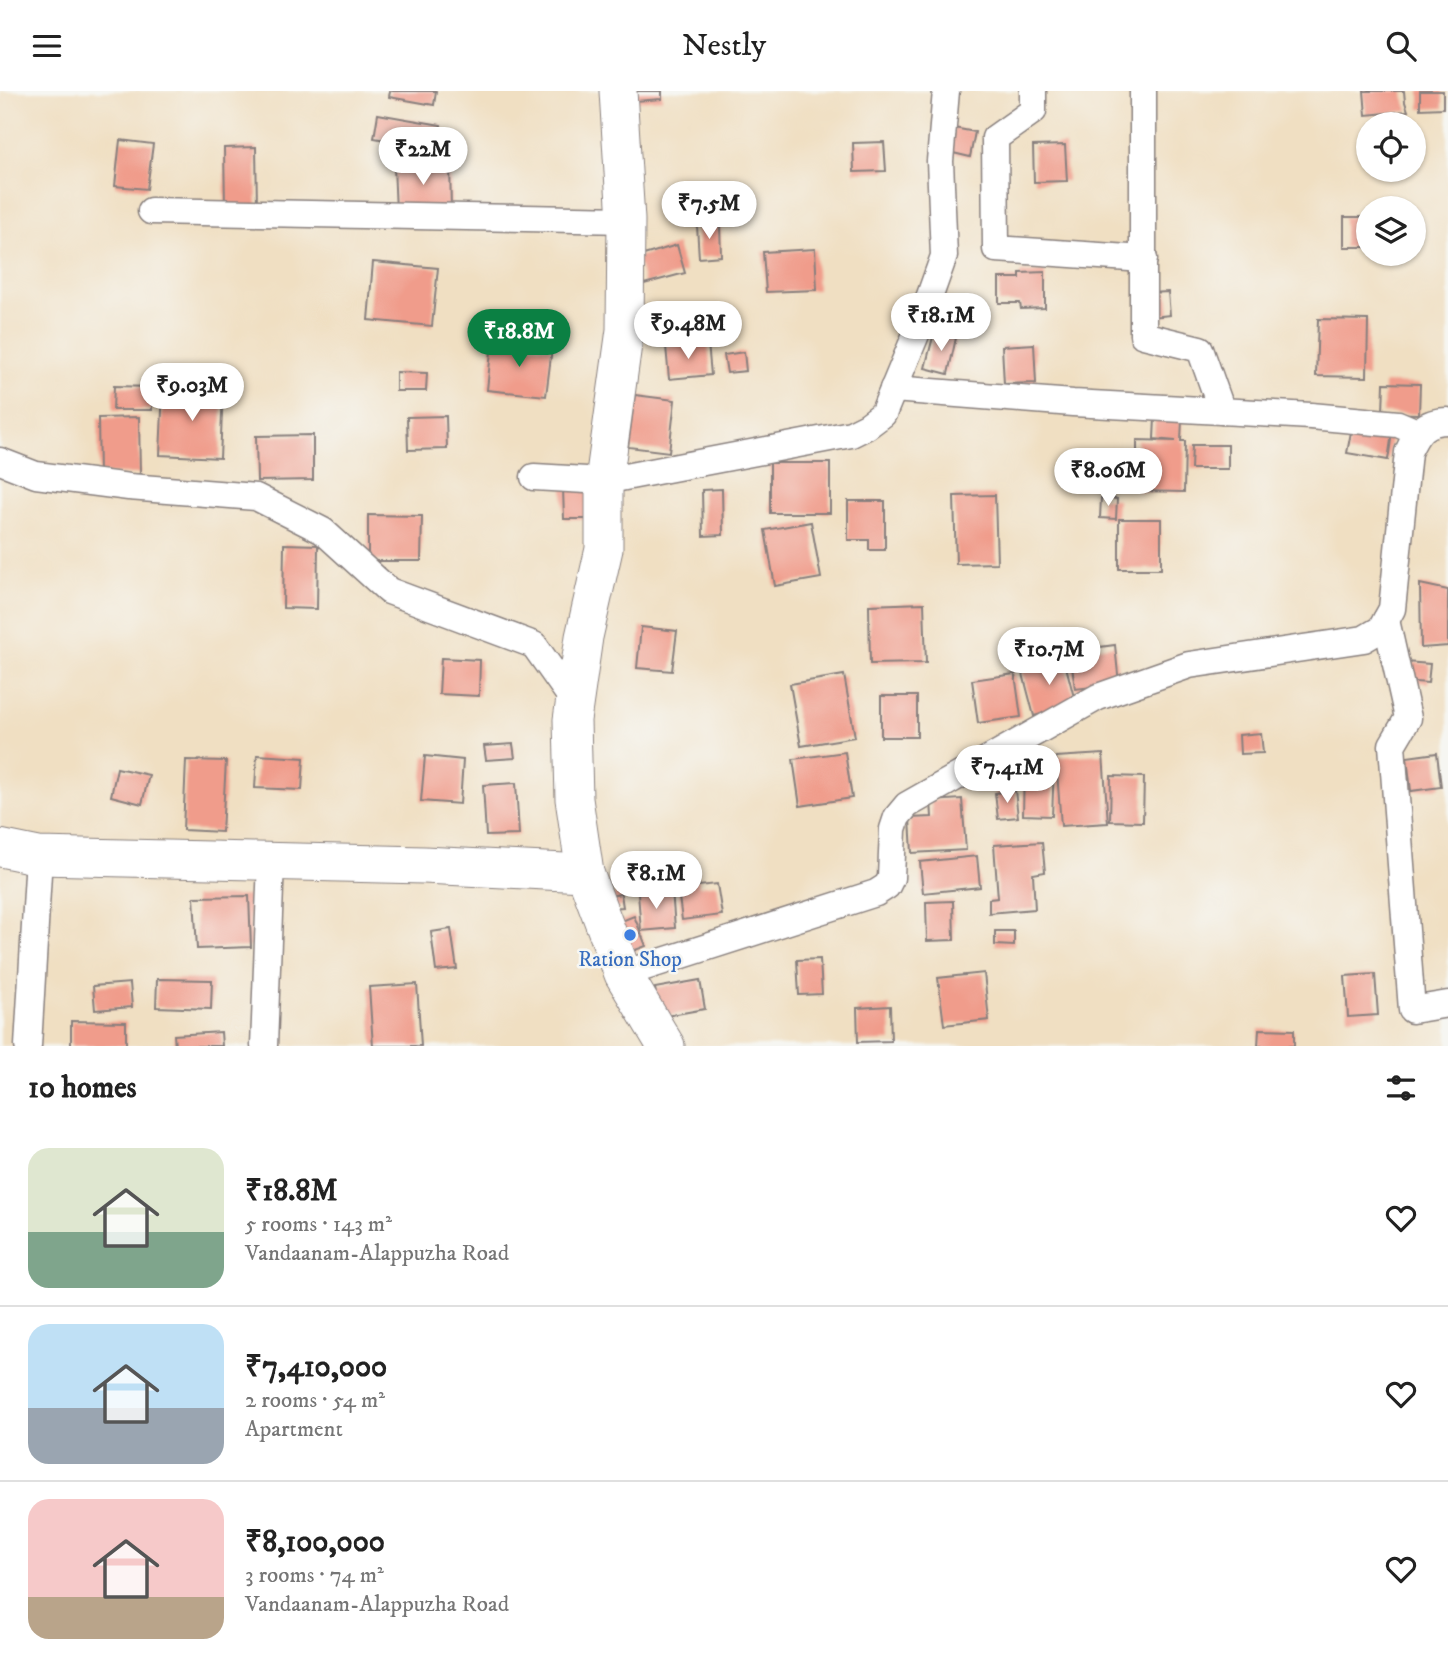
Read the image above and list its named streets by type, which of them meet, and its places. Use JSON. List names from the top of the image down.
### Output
{
  "places": ["Ration Shop"],
  "page": {
    "header": "Nestly",
    "price": [
      "₹22M",
      "₹7.5M",
      "₹18.1M",
      "₹9.48M",
      "₹18.8M",
      "₹9.03M",
      "₹8.06M",
      "₹10.7M",
      "₹7.41M",
      "₹8.1M"
    ],
    "heading": "10 homes",
    "list": [
      {
        "name": "₹18.8M",
        "note": "5 rooms · 143 m² · Vandaanam-Alappuzha Road"
      },
      {
        "name": "₹7,410,000",
        "note": "2 rooms · 54 m² · Apartment"
      },
      {
        "name": "₹8,100,000",
        "note": "3 rooms · 74 m² · Vandaanam-Alappuzha Road"
      }
    ]
  }
}
